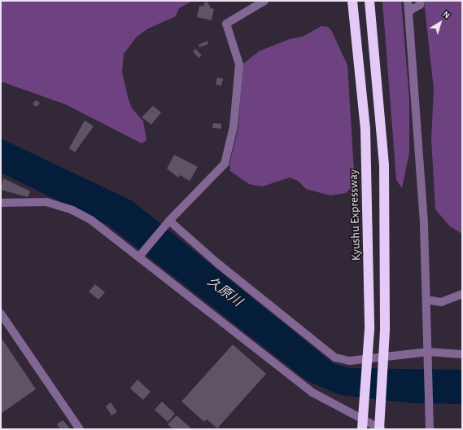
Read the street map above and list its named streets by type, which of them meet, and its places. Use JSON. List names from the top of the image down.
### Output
{
  "streets": {
    "highway": ["Kyushu Expressway"]
  },
  "water": ["久原川"],
  "north": "top right"
}
